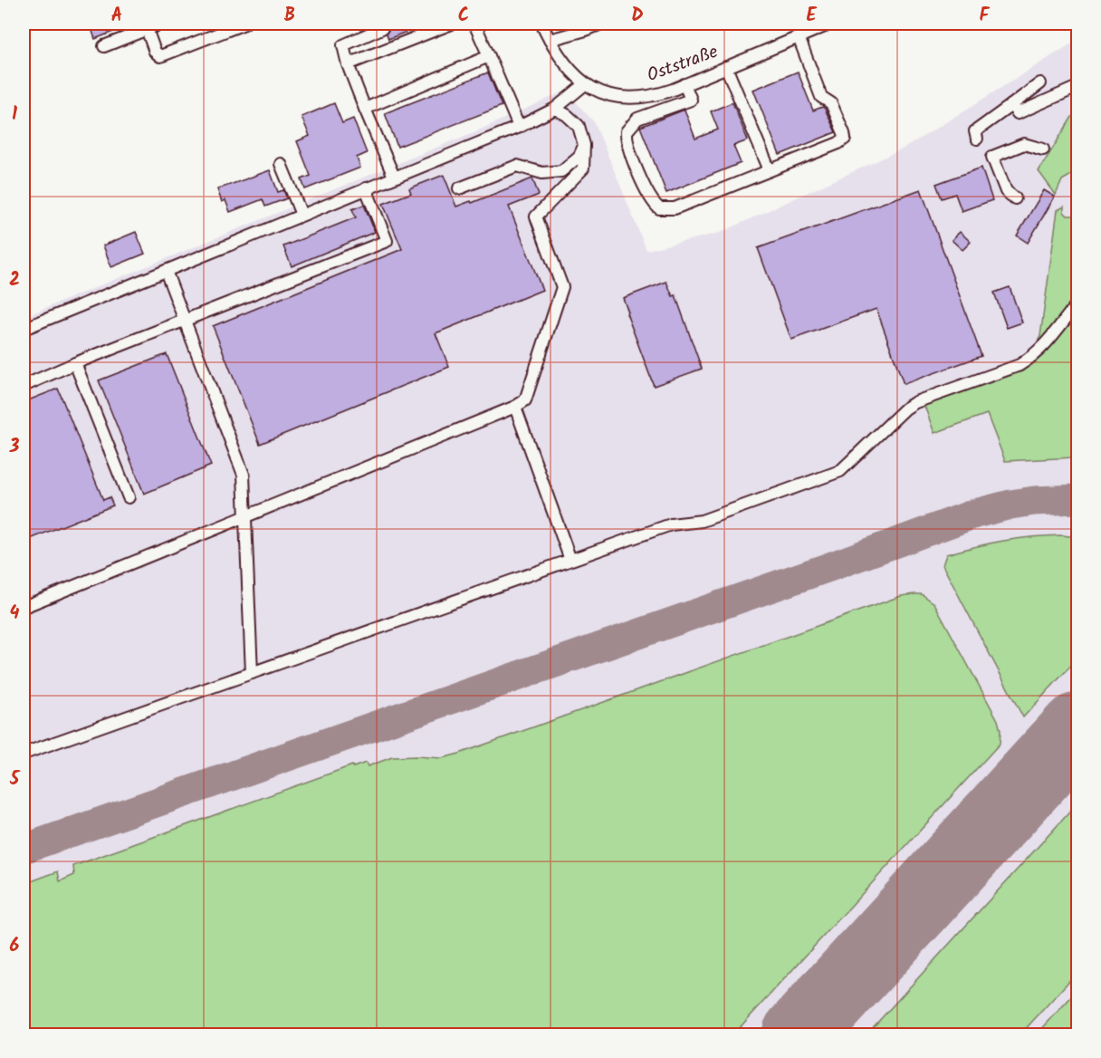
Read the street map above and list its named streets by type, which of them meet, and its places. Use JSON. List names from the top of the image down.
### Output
{
  "streets": {
    "lane": ["Oststraße"]
  },
  "grid": {
    "columns": [
      "A",
      "B",
      "C",
      "D",
      "E",
      "F"
    ],
    "rows": [
      "1",
      "2",
      "3",
      "4",
      "5",
      "6"
    ]
  }
}
